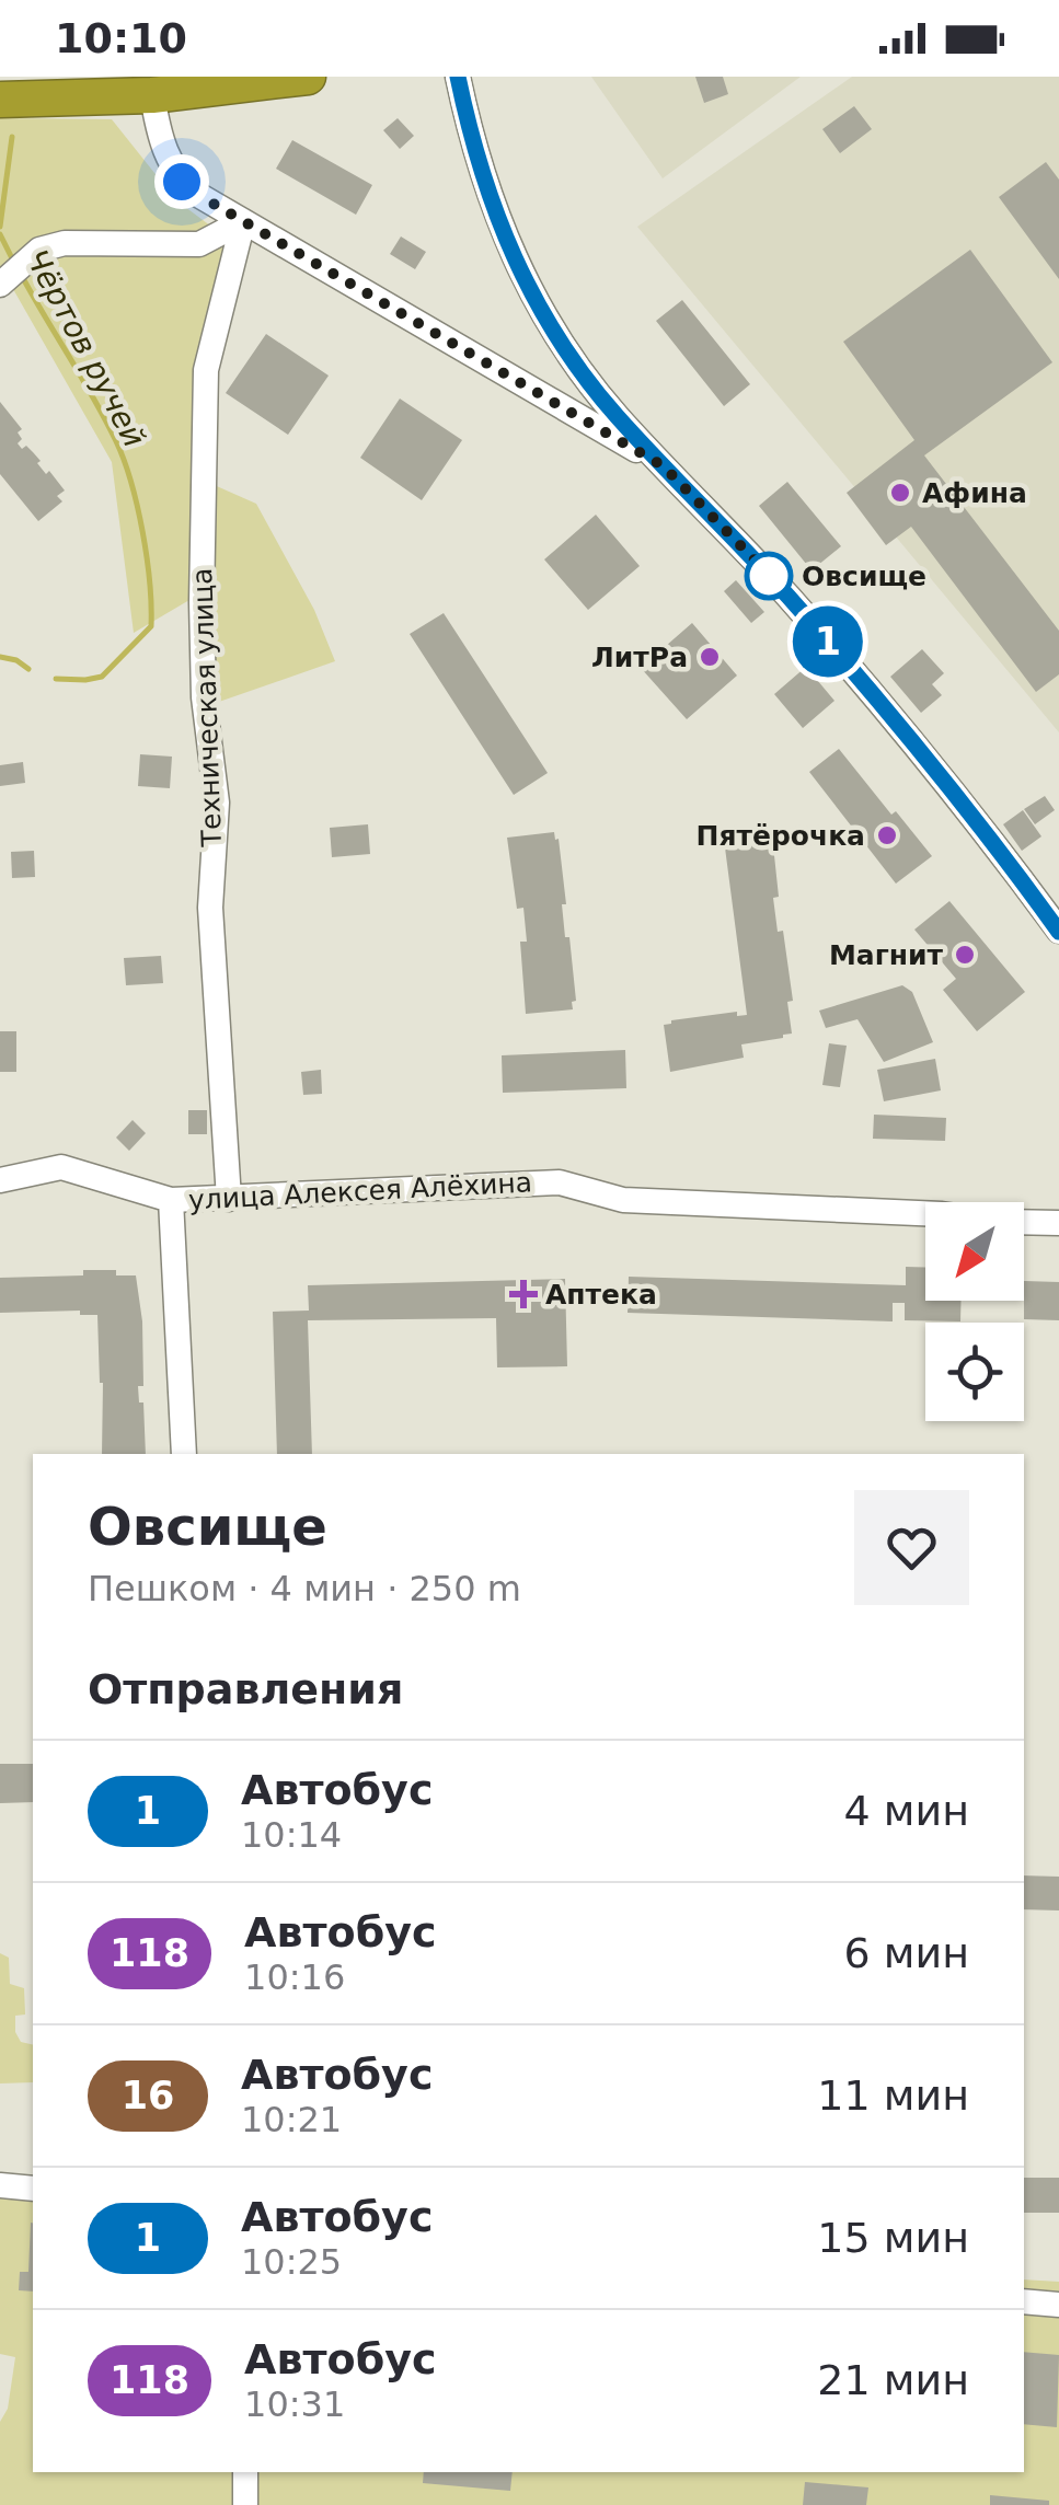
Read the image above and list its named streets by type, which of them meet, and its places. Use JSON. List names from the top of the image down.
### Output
{
  "streets": {
    "street": ["Техническая улица", "улица Алексея Алёхина"]
  },
  "crossings": [
    ["Техническая улица", "улица Алексея Алёхина"]
  ],
  "water": ["Чёртов ручей"],
  "places": {
    "other": [
      "Афина",
      "Овсище",
      "ЛитРа",
      "Пятёрочка",
      "Магнит"
    ],
    "health": ["Аптека"]
  },
  "lines": ["bus line 1"],
  "north": "bottom left",
  "page": {
    "status": "10:10",
    "on_map": "1",
    "heading": [
      ["Овсище", "Пешком · 4 мин · 250 m"],
      "Отправления"
    ],
    "list": [
      {
        "mark": "1",
        "name": "Автобус",
        "note": "10:14",
        "value": "4 мин"
      },
      {
        "mark": "118",
        "name": "Автобус",
        "note": "10:16",
        "value": "6 мин"
      },
      {
        "mark": "16",
        "name": "Автобус",
        "note": "10:21",
        "value": "11 мин"
      },
      {
        "mark": "1",
        "name": "Автобус",
        "note": "10:25",
        "value": "15 мин"
      },
      {
        "mark": "118",
        "name": "Автобус",
        "note": "10:31",
        "value": "21 мин"
      }
    ]
  }
}
